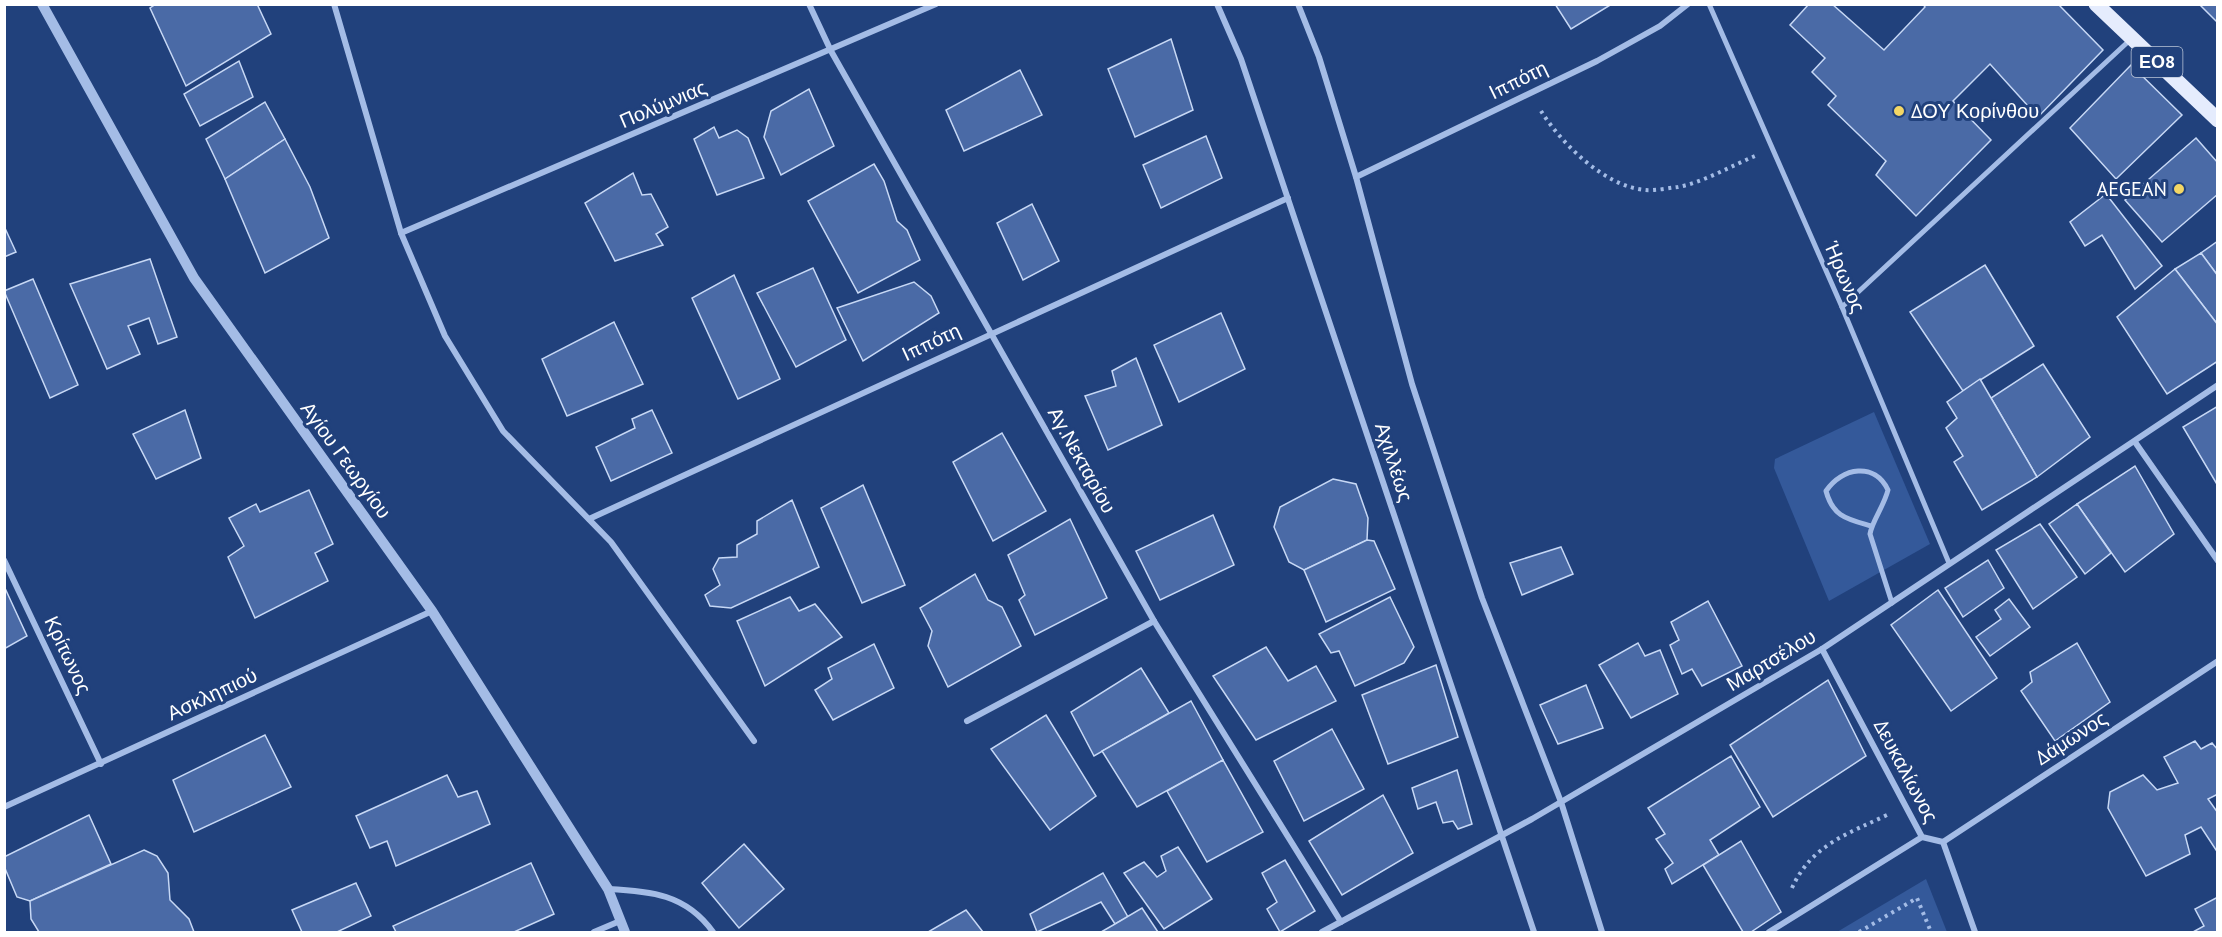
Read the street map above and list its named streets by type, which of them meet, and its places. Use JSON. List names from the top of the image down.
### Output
{
  "streets": {
    "main road": ["ΕΟ8"],
    "street": [
      "Ιππότη",
      "Πολύμνιας",
      "Ήρωνος",
      "Αγίου Γεωργίου",
      "Αγ.Νεκταρίου",
      "Αχιλλέως",
      "Κρίτωνος",
      "Μαρτσέλου",
      "Ασκληπιού",
      "Δάμωνος",
      "Δευκαλίωνος"
    ]
  },
  "crossings": [
    ["Ιππότη", "Αγ.Νεκταρίου"],
    ["Ιππότη", "Αχιλλέως"],
    ["Πολύμνιας", "Αγ.Νεκταρίου"],
    ["Ήρωνος", "Μαρτσέλου"],
    ["Αγίου Γεωργίου", "Ασκληπιού"],
    ["Αγ.Νεκταρίου", "Μαρτσέλου"],
    ["Αχιλλέως", "Μαρτσέλου"],
    ["Κρίτωνος", "Ασκληπιού"],
    ["Μαρτσέλου", "Δευκαλίωνος"],
    ["Δάμωνος", "Δευκαλίωνος"]
  ],
  "places": ["ΔΟΥ Κορίνθου", "AEGEAN"]
}
